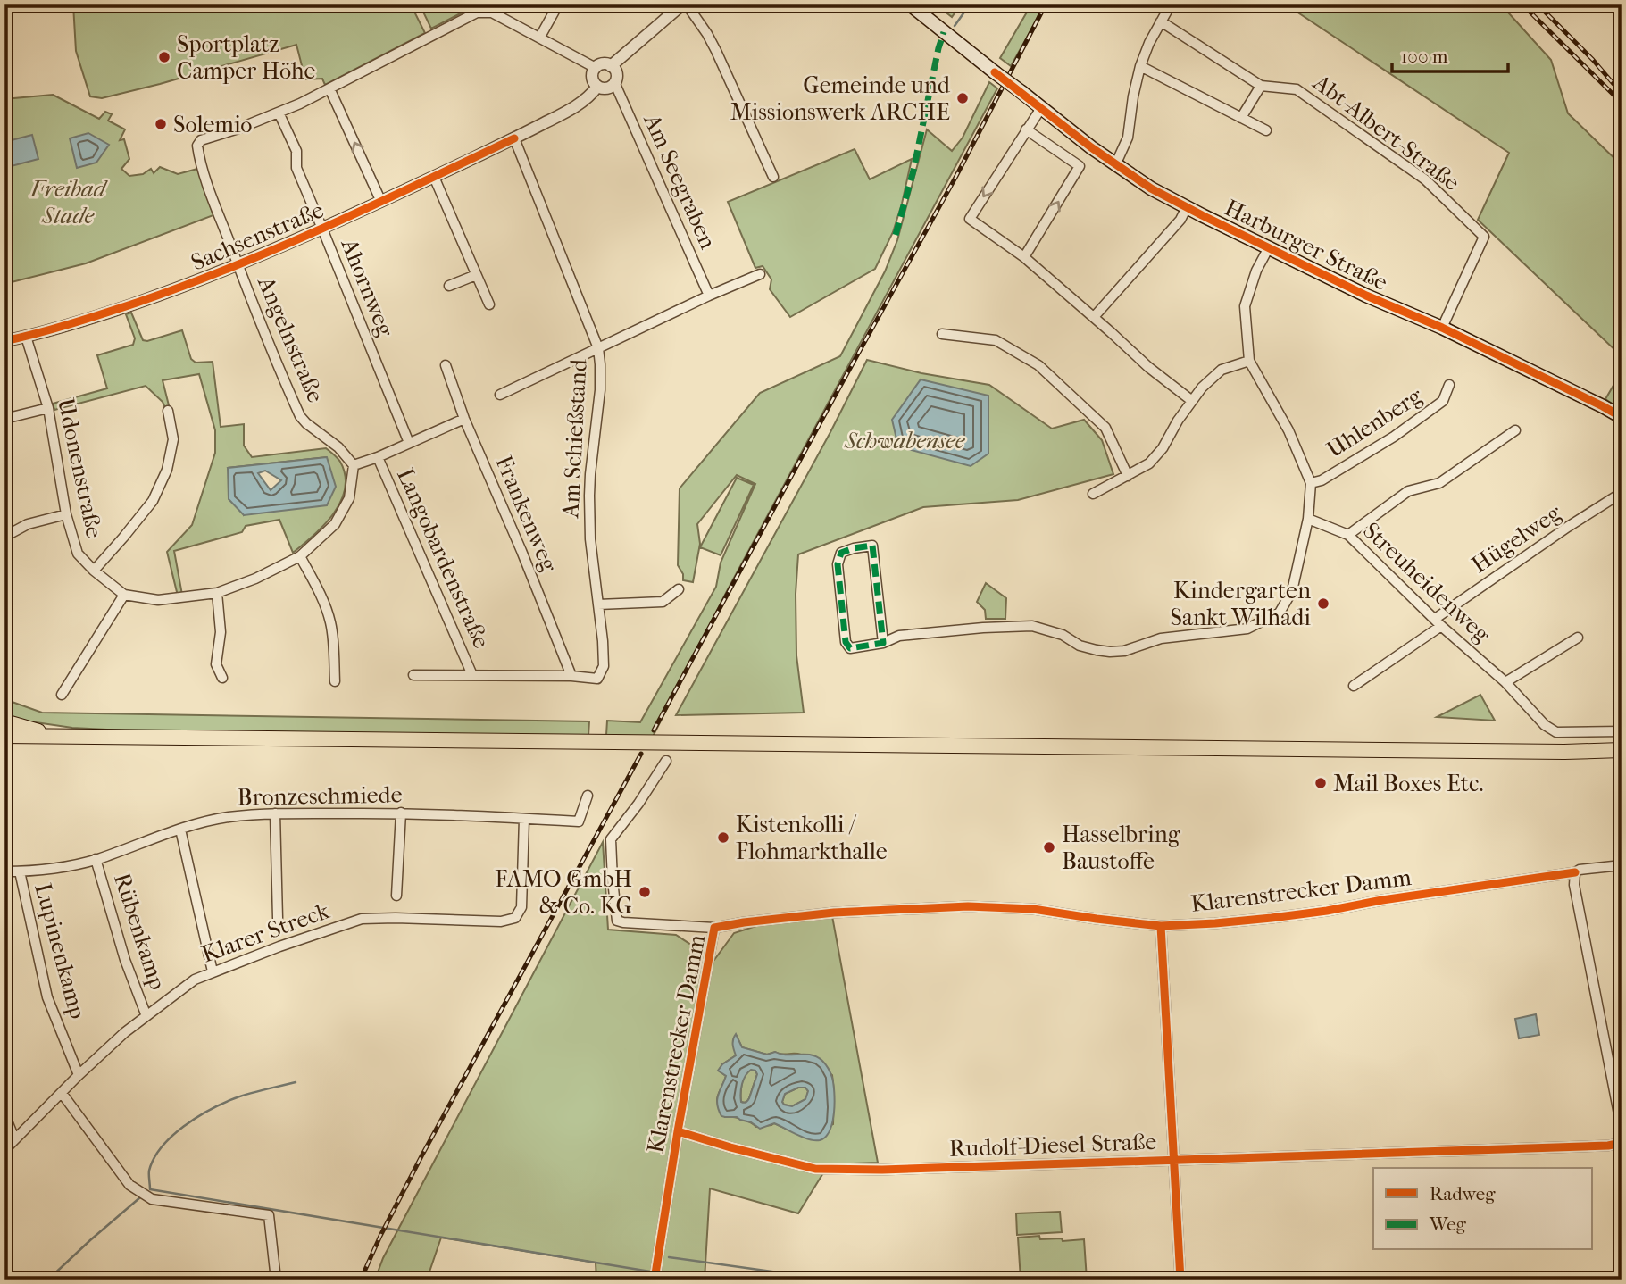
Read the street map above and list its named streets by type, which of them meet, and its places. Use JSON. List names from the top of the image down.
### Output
{
  "streets": {
    "main road": ["Harburger Straße"],
    "street": [
      "Abt-Albert-Straße",
      "Am Seegraben",
      "Sachsenstraße",
      "Ahornweg",
      "Angelnstraße",
      "Uhlenberg",
      "Am Schießstand",
      "Udonenstraße",
      "Frankenweg",
      "Hügelweg",
      "Langobardenstraße",
      "Streuheidenweg",
      "Bronzeschmiede",
      "Klarenstrecker Damm",
      "Rübenkamp",
      "Klarer Streck",
      "Lupinenkamp",
      "Rudolf-Diesel-Straße"
    ]
  },
  "crossings": [
    ["Abt-Albert-Straße", "Harburger Straße"],
    ["Am Seegraben", "Sachsenstraße"],
    ["Sachsenstraße", "Ahornweg"],
    ["Sachsenstraße", "Angelnstraße"],
    ["Sachsenstraße", "Am Schießstand"],
    ["Sachsenstraße", "Udonenstraße"],
    ["Ahornweg", "Angelnstraße"],
    ["Am Schießstand", "Frankenweg"],
    ["Hügelweg", "Streuheidenweg"],
    ["Bronzeschmiede", "Rübenkamp"],
    ["Bronzeschmiede", "Klarer Streck"],
    ["Bronzeschmiede", "Lupinenkamp"],
    ["Klarenstrecker Damm", "Rudolf-Diesel-Straße"],
    ["Rübenkamp", "Klarer Streck"],
    ["Klarer Streck", "Lupinenkamp"]
  ],
  "parks": ["Freibad Stade", "Schwabensee"],
  "places": [
    "Sportplatz Camper Höhe",
    "Gemeinde und Missionswerk ARCHE",
    "Solemio",
    "Kindergarten Sankt Wilhadi",
    "Mail Boxes Etc.",
    "Kistenkolli / Flohmarkthalle",
    "Hasselbring Baustoffe",
    "FAMO GmbH & Co. KG"
  ],
  "legend": ["Radweg", "Weg"],
  "scale_bar": "100 m"
}
